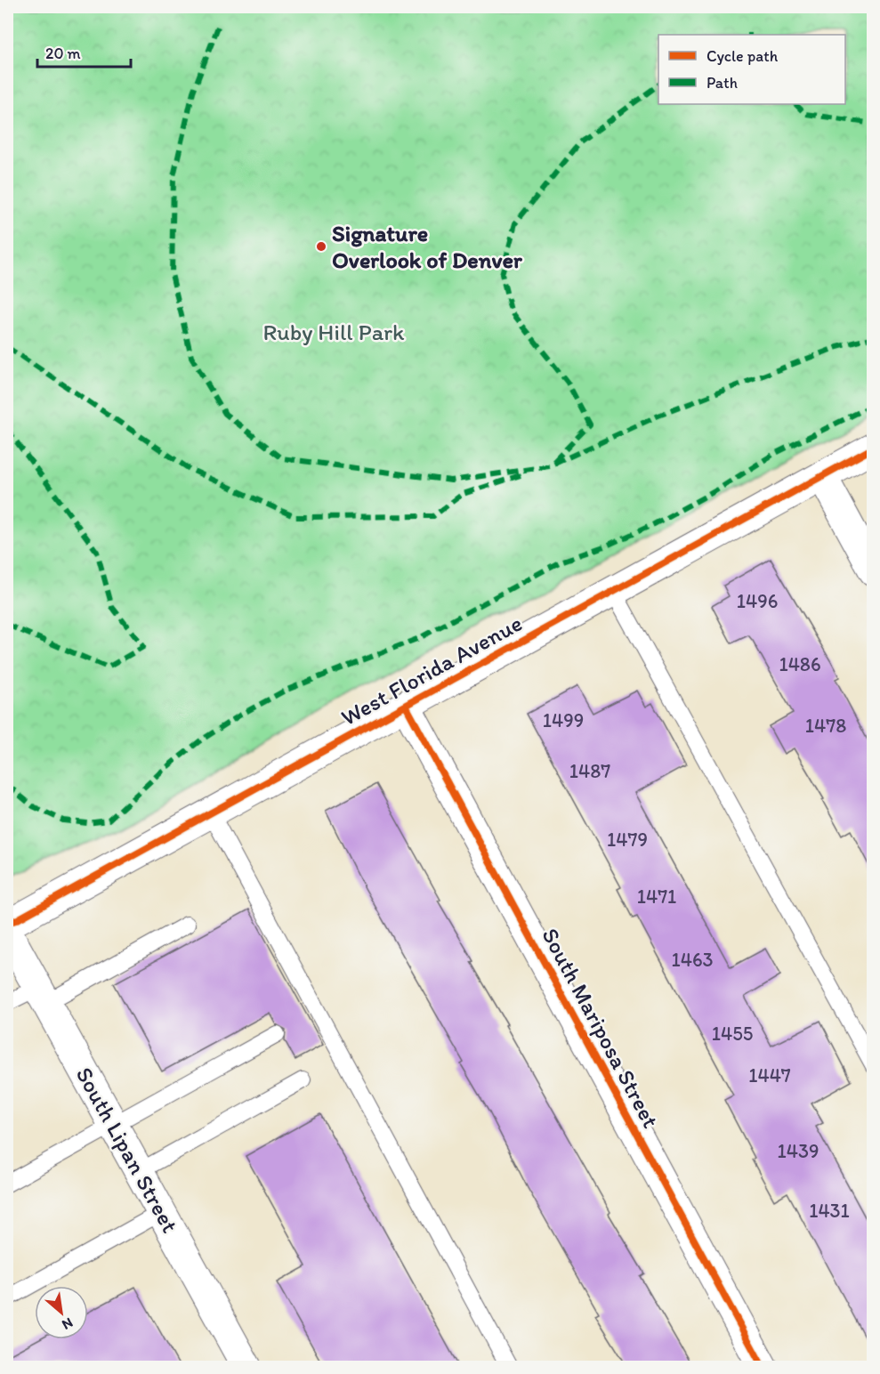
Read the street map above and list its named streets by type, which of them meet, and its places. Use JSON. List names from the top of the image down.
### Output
{
  "streets": {
    "street": ["West Florida Avenue", "South Mariposa Street", "South Lipan Street"]
  },
  "crossings": [
    ["West Florida Avenue", "South Mariposa Street"]
  ],
  "parks": ["Ruby Hill Park"],
  "places": ["Signature Overlook of Denver"],
  "house_numbers": [
    "1496",
    "1486",
    "1499",
    "1478",
    "1487",
    "1479",
    "1471",
    "1463",
    "1455",
    "1447",
    "1439",
    "1431"
  ],
  "legend": ["Cycle path", "Path"],
  "scale_bar": "20 m",
  "north": "bottom right"
}
